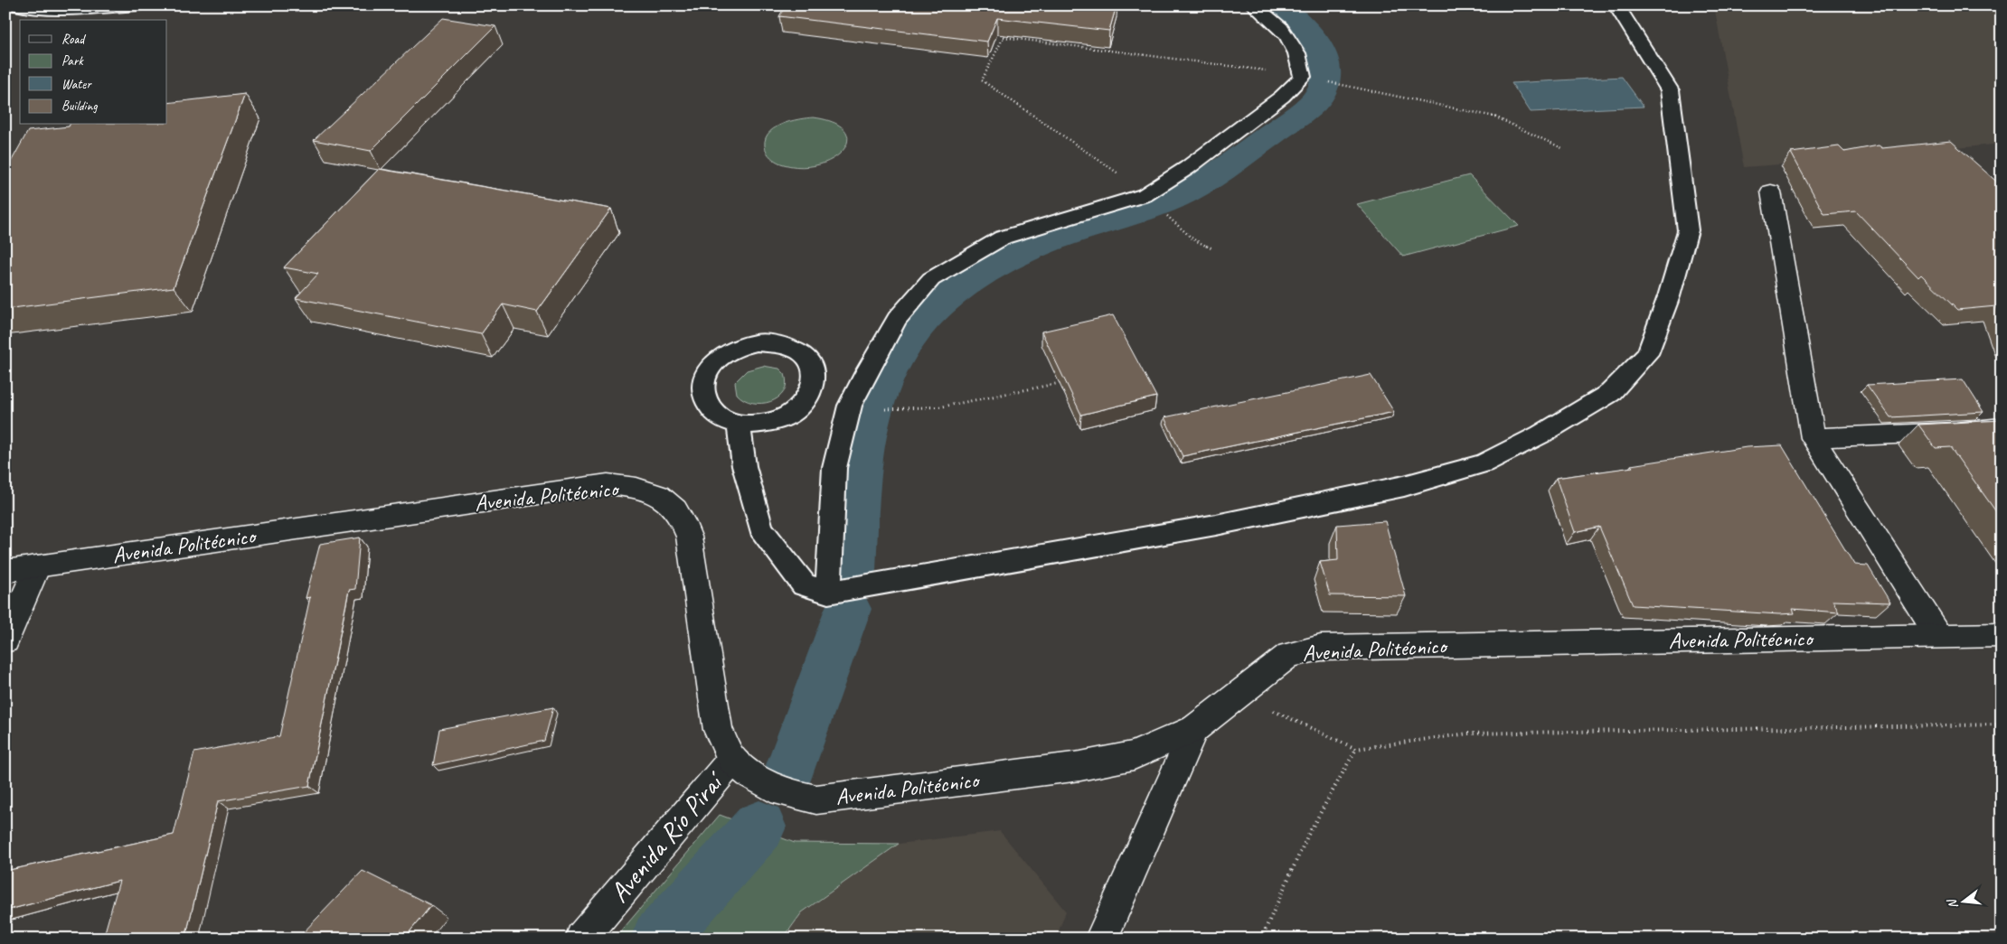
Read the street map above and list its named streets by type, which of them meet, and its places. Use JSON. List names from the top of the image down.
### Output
{
  "streets": {
    "main road": ["Avenida Politécnico", "Avenida Río Piraí"]
  },
  "crossings": [
    ["Avenida Politécnico", "Avenida Río Piraí"]
  ],
  "legend": [
    "Road",
    "Park",
    "Water",
    "Building"
  ],
  "north": "left"
}
